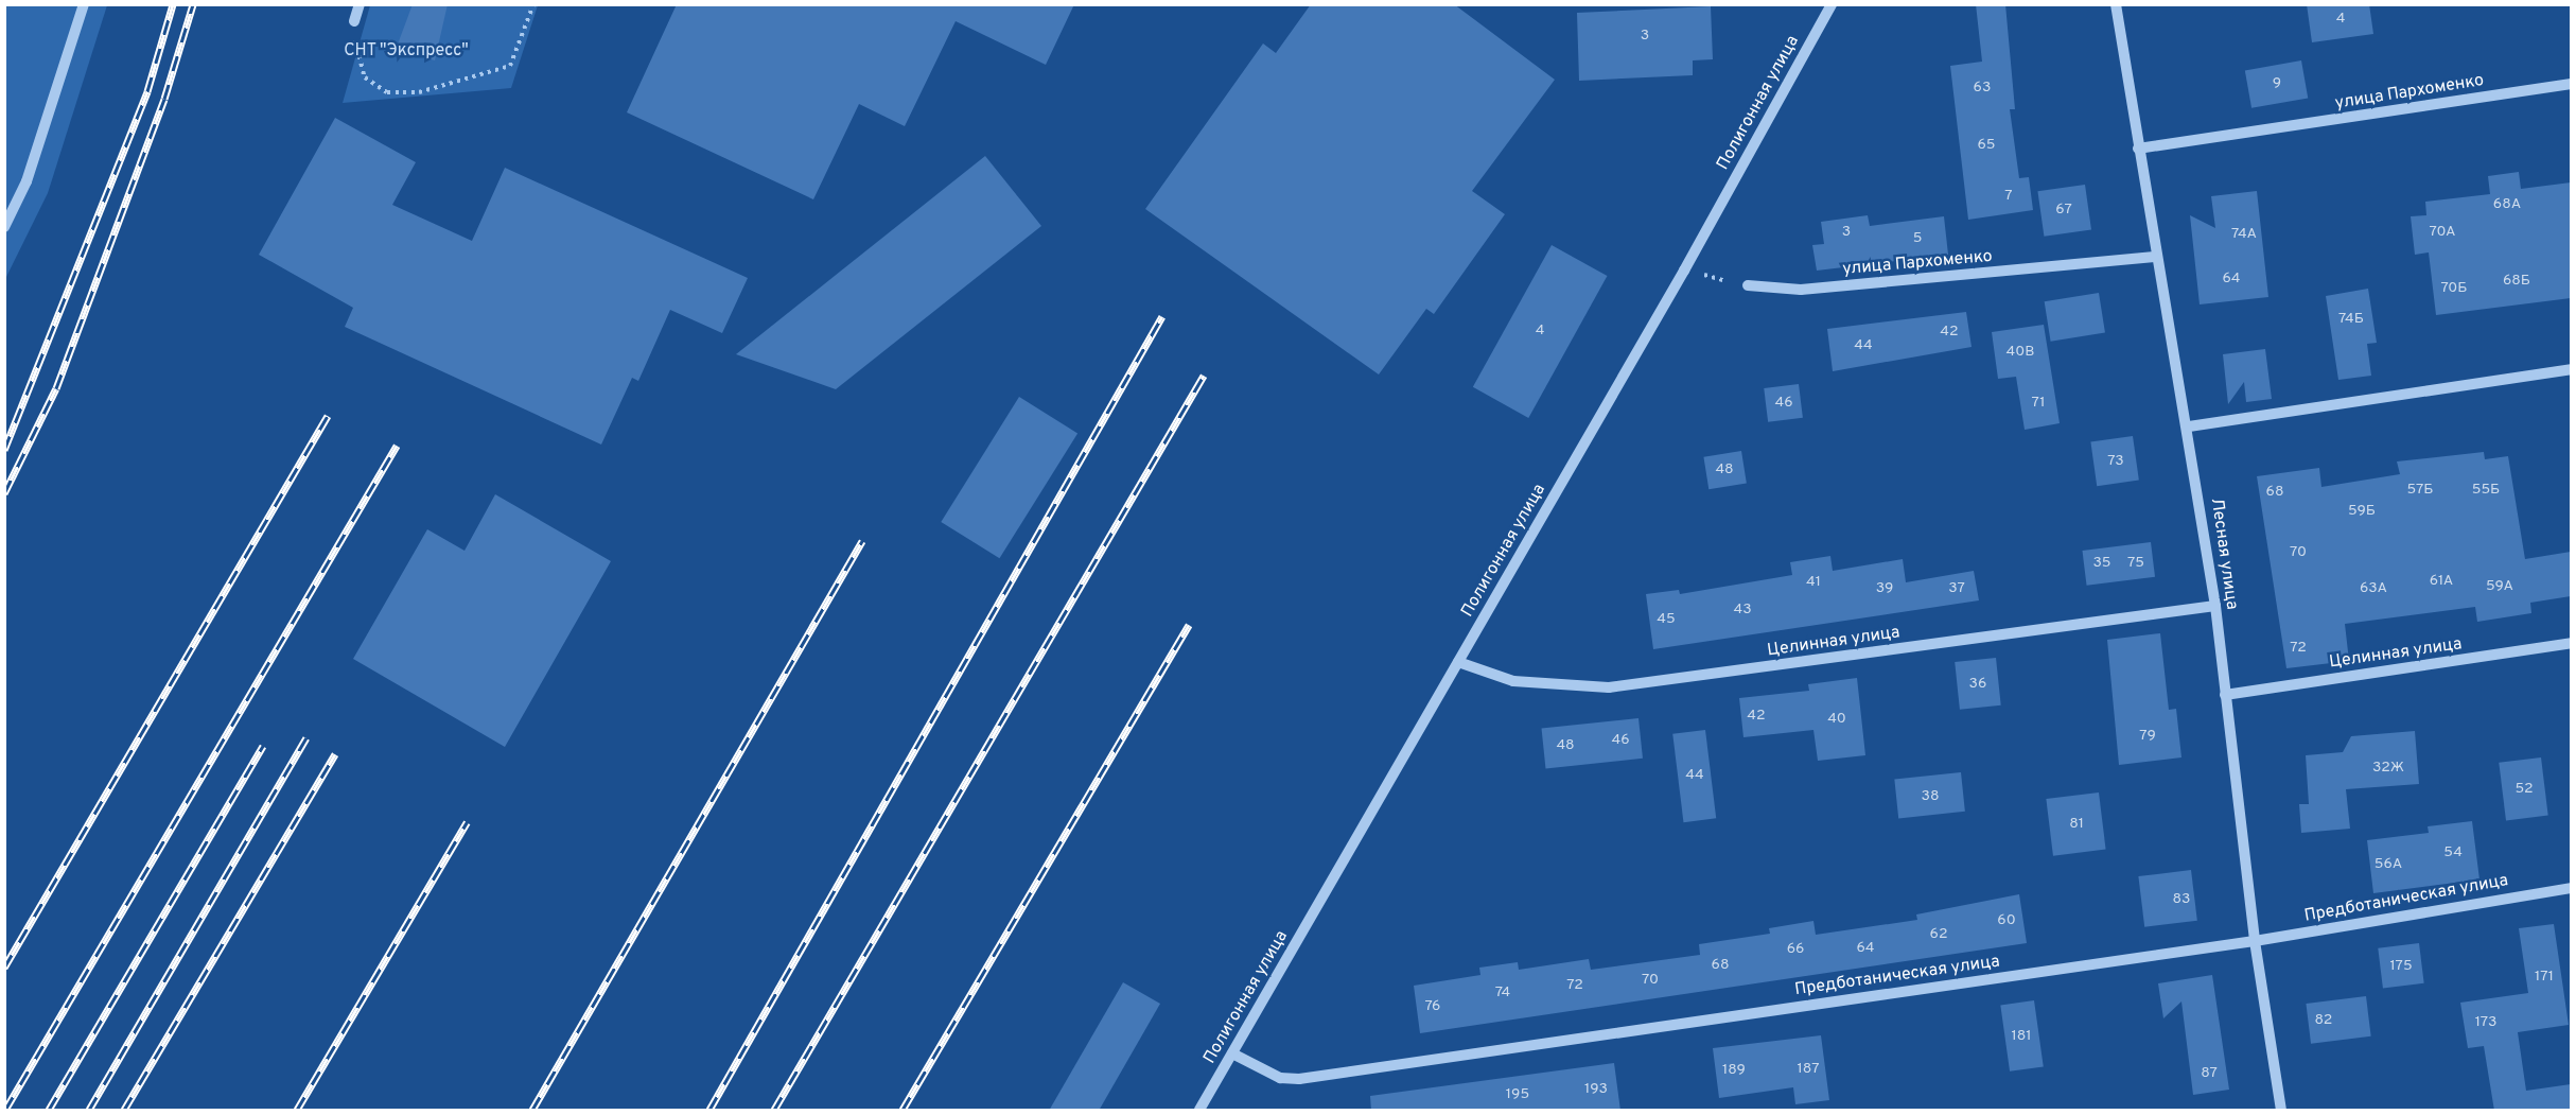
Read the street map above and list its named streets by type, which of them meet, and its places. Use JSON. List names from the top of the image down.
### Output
{
  "streets": {
    "street": [
      "улица Пархоменко",
      "Полигонная улица",
      "Лесная улица",
      "Целинная улица",
      "Предботаническая улица"
    ]
  },
  "crossings": [
    ["улица Пархоменко", "Лесная улица"],
    ["Полигонная улица", "Целинная улица"],
    ["Полигонная улица", "Предботаническая улица"],
    ["Лесная улица", "Целинная улица"],
    ["Лесная улица", "Предботаническая улица"]
  ],
  "parks": ["СНТ \"Экспресс\""],
  "house_numbers": [
    "4",
    "3",
    "9",
    "63",
    "65",
    "7",
    "68А",
    "67",
    "3",
    "70А",
    "74А",
    "5",
    "64",
    "68Б",
    "70Б",
    "74Б",
    "4",
    "42",
    "44",
    "40В",
    "46",
    "71",
    "73",
    "48",
    "57Б",
    "55Б",
    "68",
    "59Б",
    "70",
    "35",
    "75",
    "61А",
    "41",
    "59А",
    "39",
    "37",
    "63А",
    "43",
    "45",
    "72",
    "36",
    "42",
    "40",
    "79",
    "46",
    "48",
    "32Ж",
    "44",
    "52",
    "38",
    "81",
    "54",
    "56А",
    "83",
    "60",
    "62",
    "64",
    "66",
    "68",
    "175",
    "171",
    "70",
    "72",
    "74",
    "76",
    "82",
    "173",
    "181",
    "187",
    "189",
    "87",
    "193",
    "195"
  ]
}
